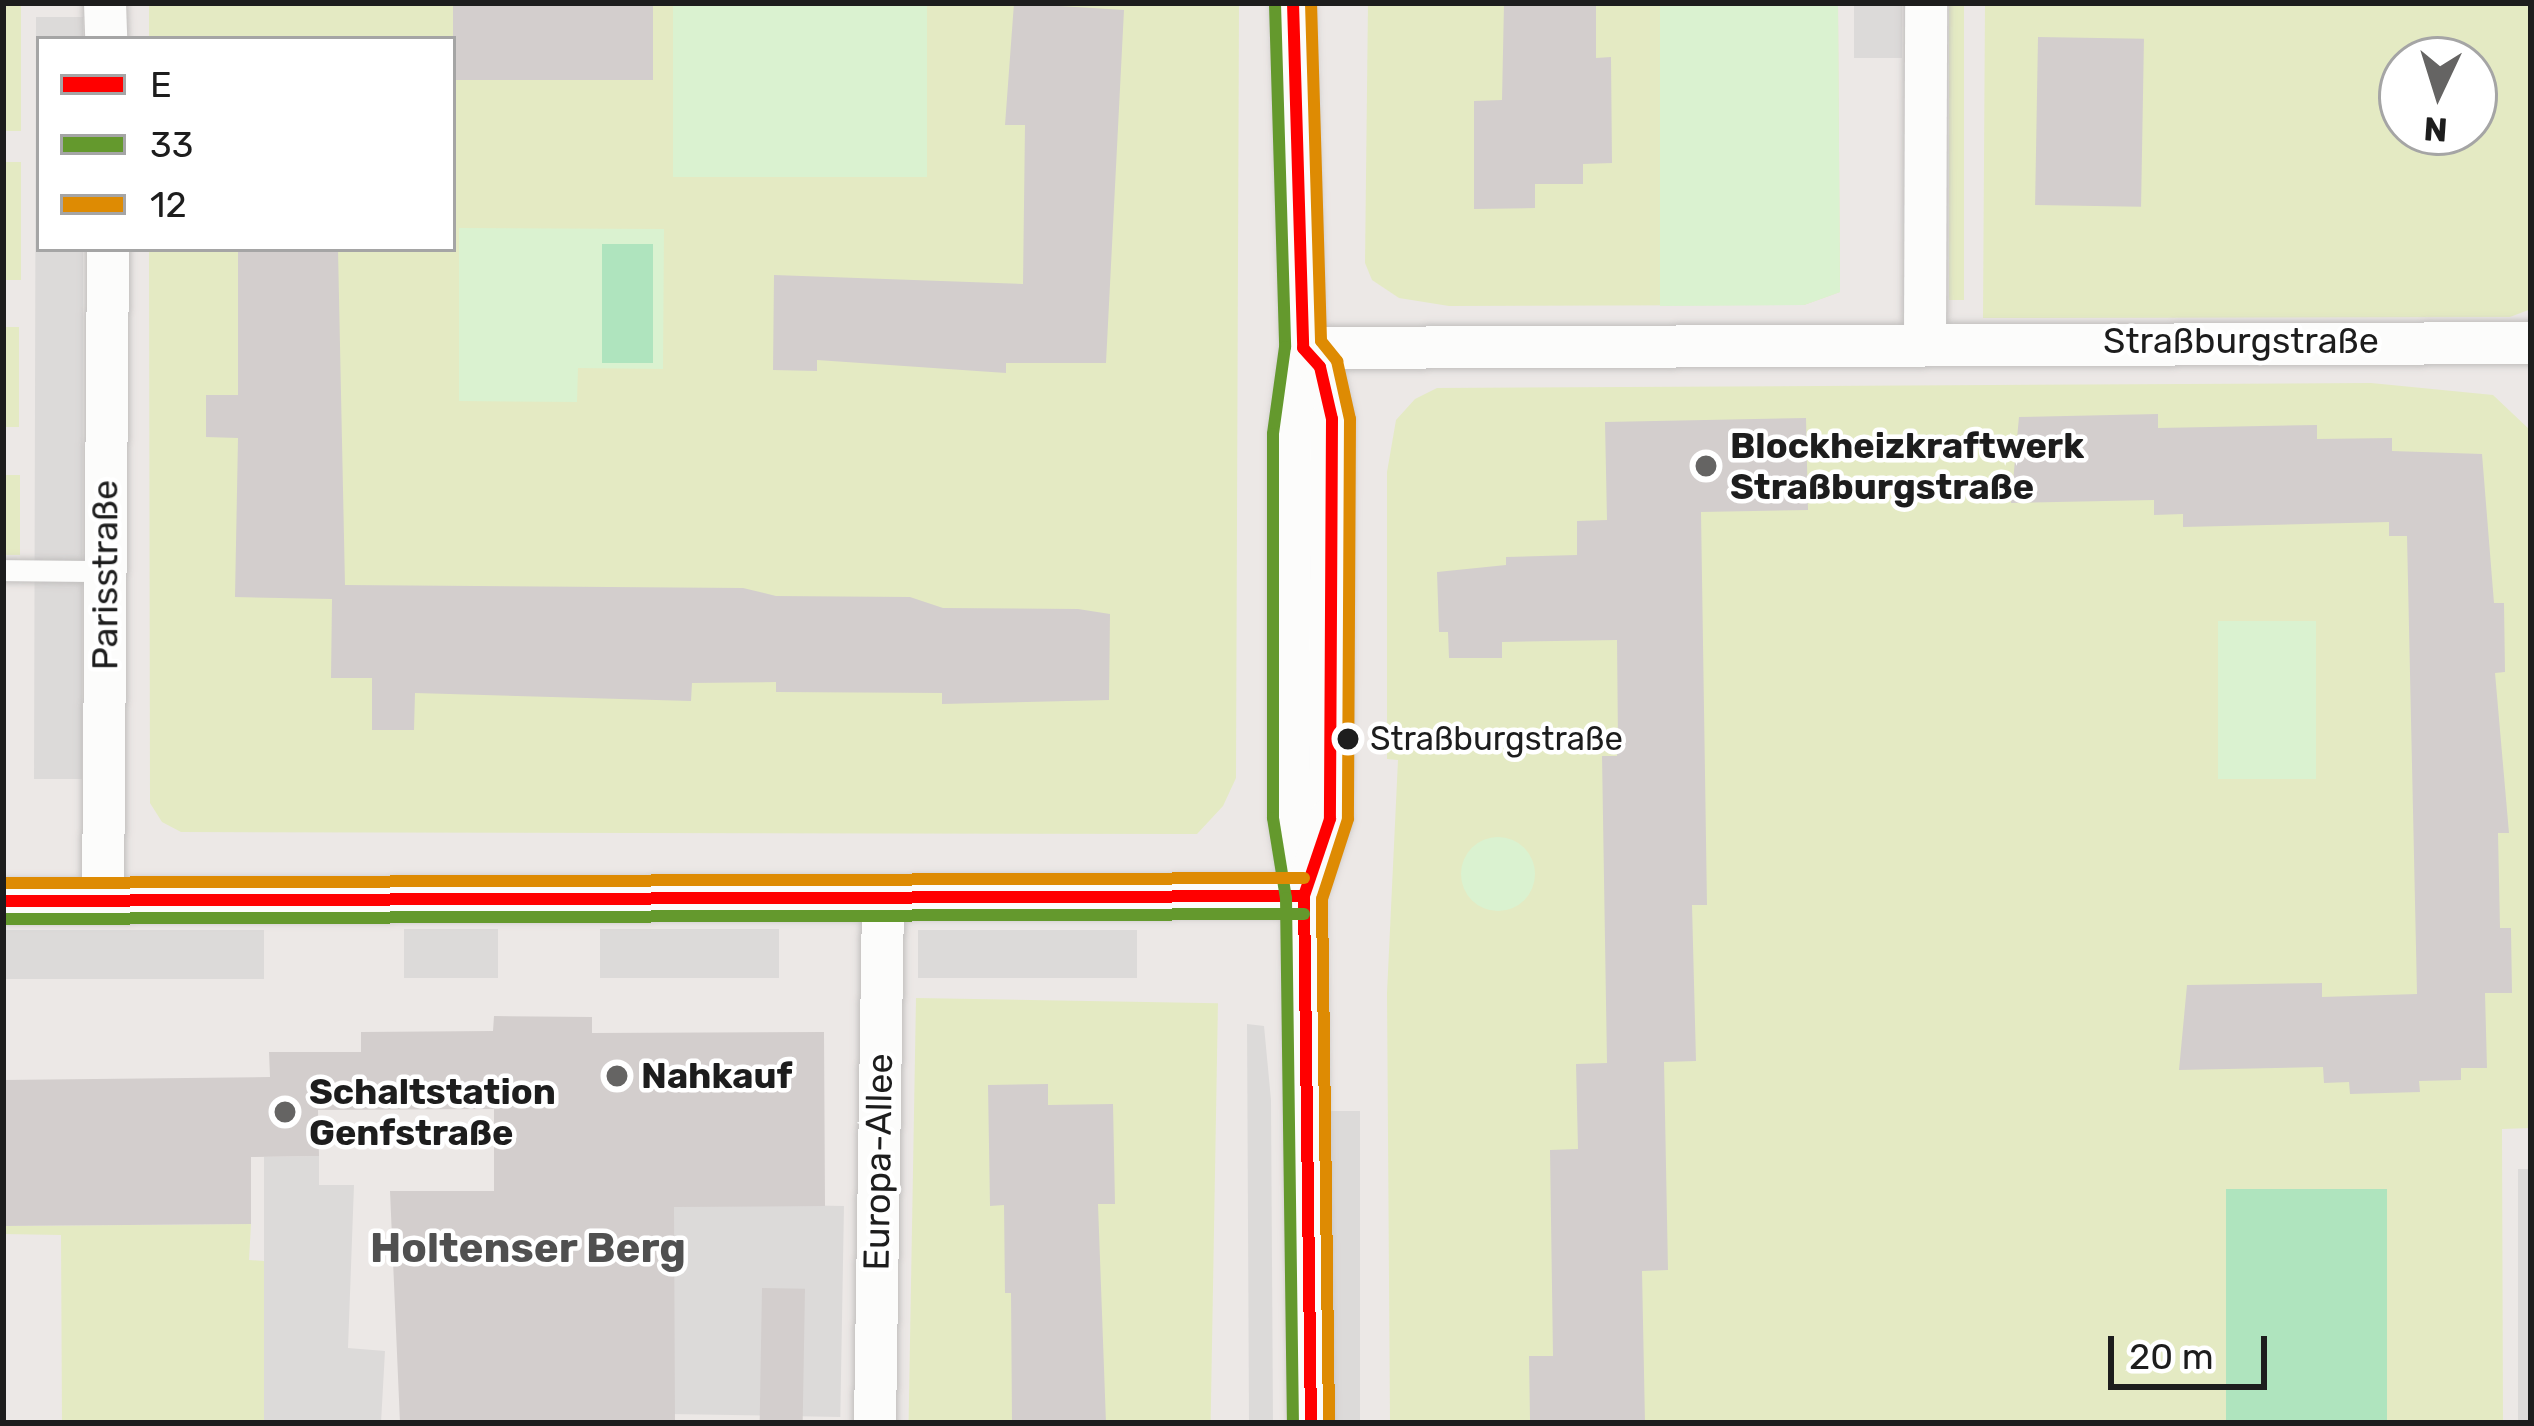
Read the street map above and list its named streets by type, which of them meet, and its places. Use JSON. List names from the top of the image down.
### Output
{
  "streets": {
    "street": ["Straßburgstraße", "Parisstraße", "Europa-Allee"]
  },
  "districts": ["Holtenser Berg"],
  "places": [
    "Blockheizkraftwerk Straßburgstraße",
    "Straßburgstraße",
    "Nahkauf",
    "Schaltstation Genfstraße"
  ],
  "lines": ["transit line E", "transit line 12", "transit line 33"],
  "legend": ["E", "33", "12"],
  "scale_bar": "20 m",
  "north": "bottom"
}
